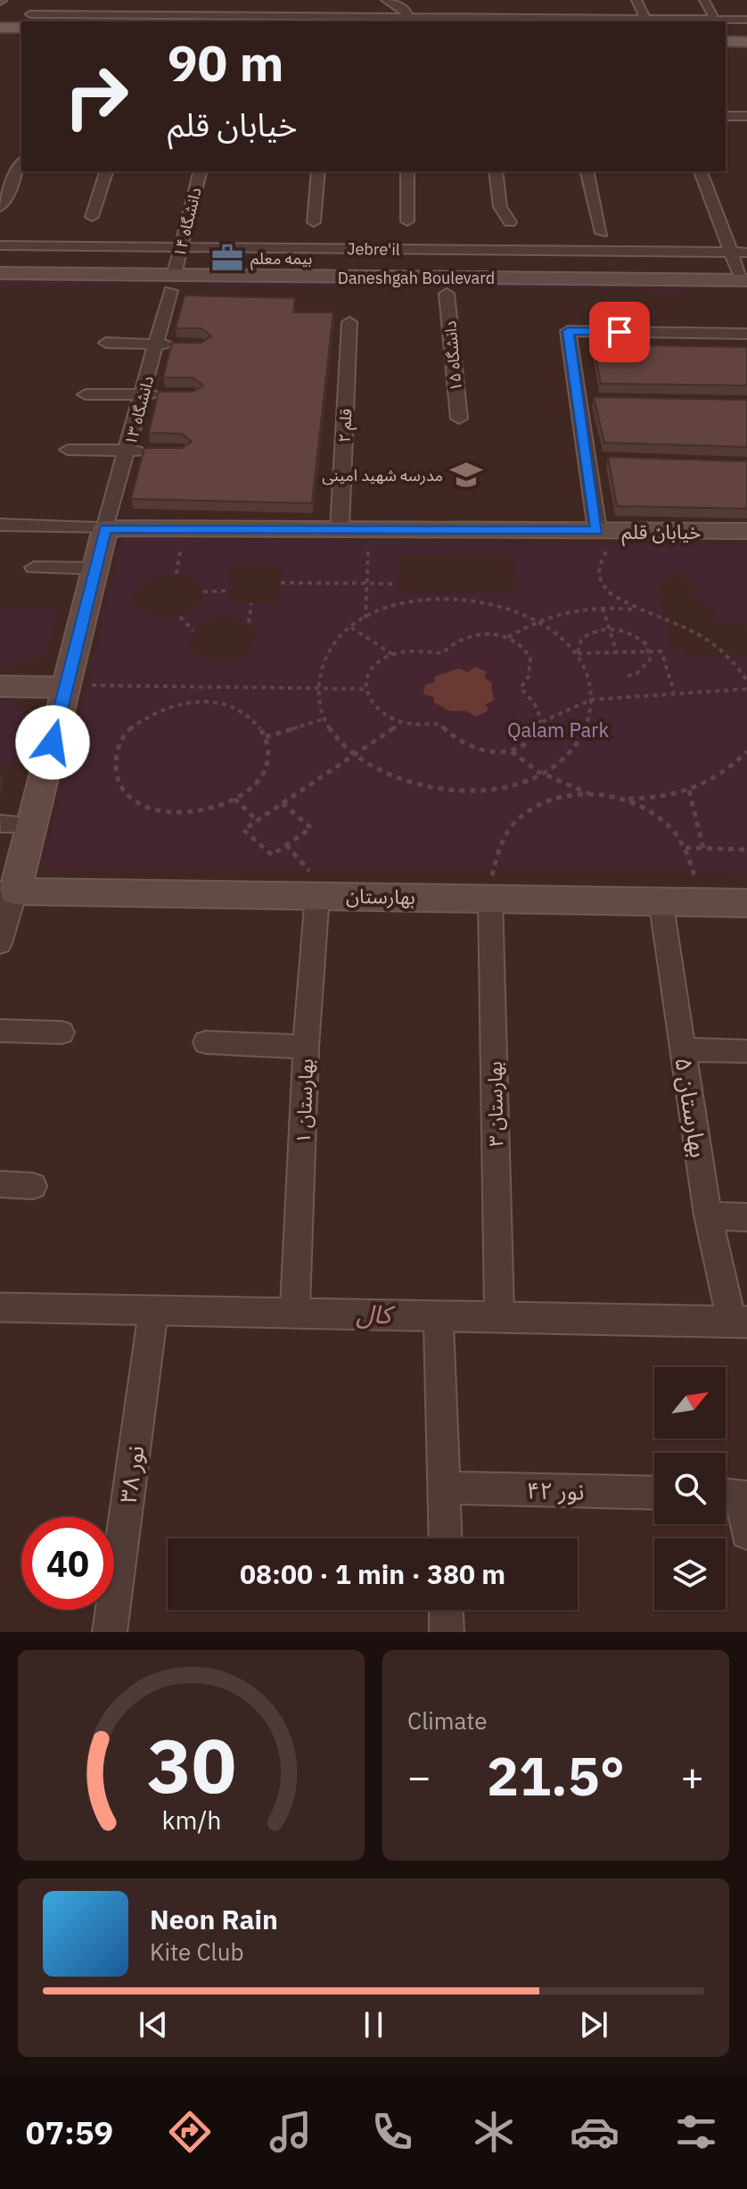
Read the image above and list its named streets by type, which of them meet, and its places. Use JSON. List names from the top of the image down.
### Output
{
  "streets": {
    "main road": ["Daneshgah Boulevard", "خیابان قلم", "بهارستان"],
    "street": [
      "دانشگاه ۱۴",
      "Jebre'il",
      "دانشگاه ۱۵",
      "دانشگاه ۱۳",
      "قلم ۲",
      "بهارستان ۱",
      "بهارستان ۳",
      "بهارستان ۵",
      "نور ۳۸",
      "نور ۴۲"
    ]
  },
  "crossings": [
    ["دانشگاه ۱۴", "Jebre'il"],
    ["دانشگاه ۱۴", "Daneshgah Boulevard"],
    ["دانشگاه ۱۴", "دانشگاه ۱۳"],
    ["Daneshgah Boulevard", "دانشگاه ۱۵"],
    ["Daneshgah Boulevard", "دانشگاه ۱۳"],
    ["دانشگاه ۱۳", "خیابان قلم"],
    ["قلم ۲", "خیابان قلم"],
    ["بهارستان", "بهارستان ۱"],
    ["بهارستان", "بهارستان ۳"],
    ["بهارستان", "بهارستان ۵"]
  ],
  "water": ["کال"],
  "parks": ["Qalam Park"],
  "places": {
    "office": ["بیمه معلم"],
    "school or university": ["مدرسه شهید امینی"]
  },
  "north": "top right",
  "page": {
    "turn": ["90 m", "خیابان قلم"],
    "limit": "40",
    "trip": "08:00 · 1 min · 380 m",
    "tile": "Climate",
    "heat": ["−", "21.5°", "+"],
    "song": ["Neon Rain", "Kite Club"],
    "tabs": "07:59",
    "gauge": ["30", "km/h"]
  }
}
